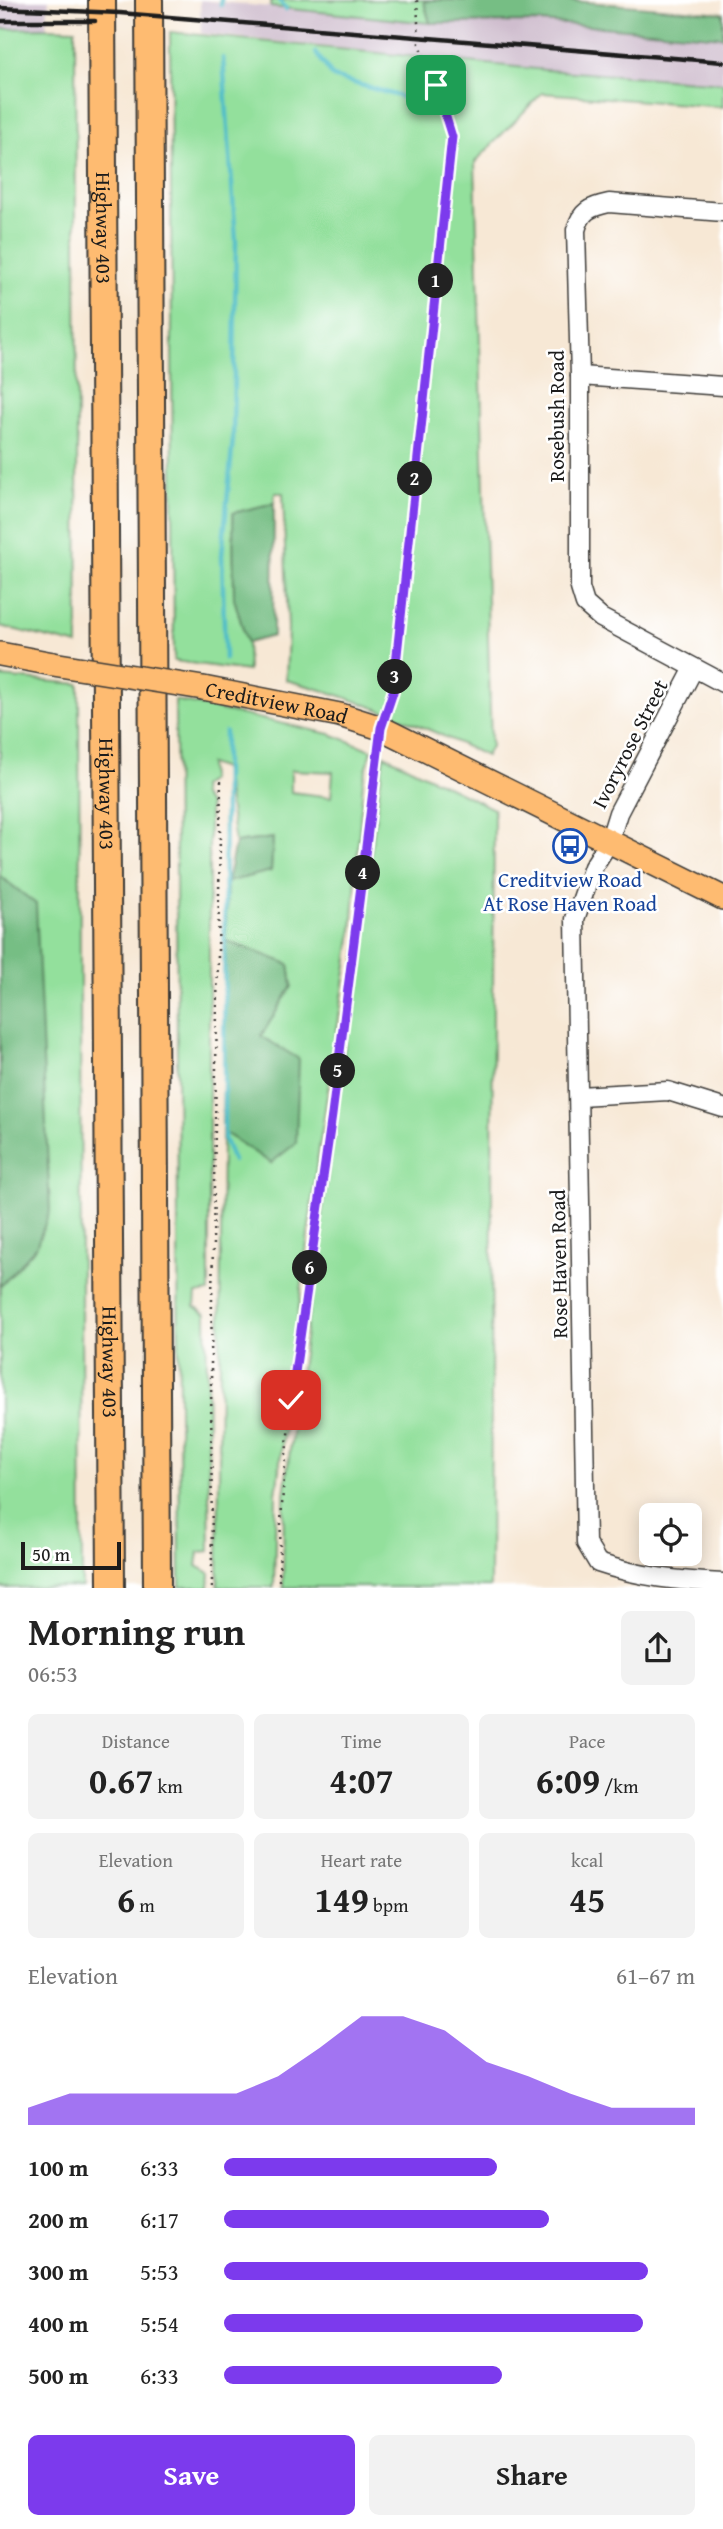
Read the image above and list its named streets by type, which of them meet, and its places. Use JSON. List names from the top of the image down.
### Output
{
  "streets": {
    "highway": ["Highway 403"],
    "main road": ["Creditview Road"],
    "street": ["Rosebush Road", "Ivoryrose Street", "Rose Haven Road"]
  },
  "crossings": [
    ["Rosebush Road", "Ivoryrose Street"],
    ["Creditview Road", "Ivoryrose Street"],
    ["Creditview Road", "Rose Haven Road"],
    ["Ivoryrose Street", "Rose Haven Road"]
  ],
  "places": {
    "bus stop": ["Creditview Road At Rose Haven Road"]
  },
  "scale_bar": "50 m",
  "page": {
    "pins": [
      "1",
      "2",
      "3",
      "4",
      "5",
      "6"
    ],
    "scale": "50 m",
    "heading": ["Morning run", "06:53"],
    "stats": [
      ["Distance", "0.67 km"],
      ["Time", "4:07"],
      ["Pace", "6:09 /km"],
      ["Elevation", "6 m"],
      ["Heart rate", "149 bpm"],
      ["kcal", "45"]
    ],
    "chart": ["Elevation", "61–67 m"],
    "list": [
      {
        "name": "100 m",
        "note": "6:33"
      },
      {
        "name": "200 m",
        "note": "6:17"
      },
      {
        "name": "300 m",
        "note": "5:53"
      },
      {
        "name": "400 m",
        "note": "5:54"
      },
      {
        "name": "500 m",
        "note": "6:33"
      }
    ],
    "buttons": ["Save", "Share"]
  }
}
